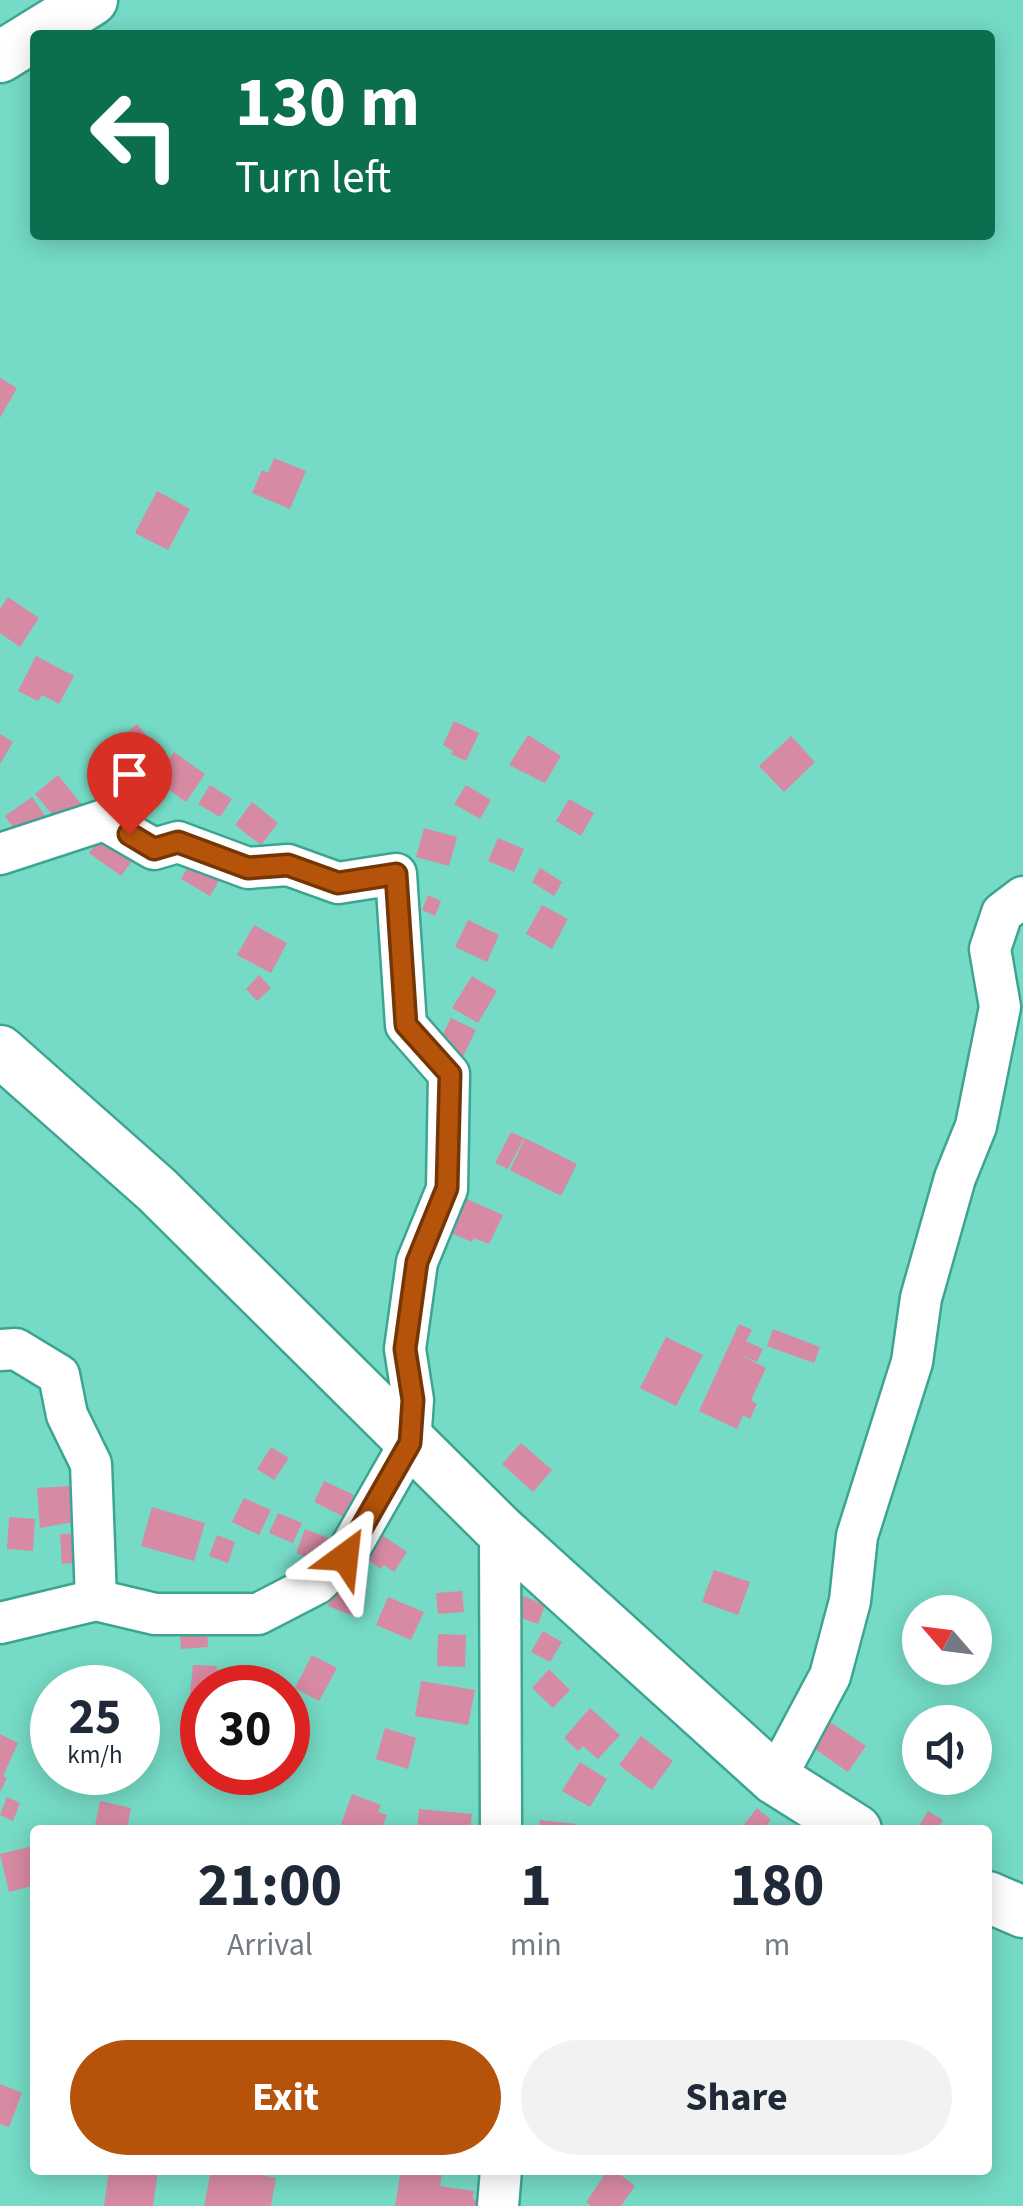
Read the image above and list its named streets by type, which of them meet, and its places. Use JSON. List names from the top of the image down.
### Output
{
  "north": "top left",
  "page": {
    "turn": ["130 m", "Turn left"],
    "speed": "25 km/h",
    "limit": "30",
    "eta": [
      "21:00",
      "Arrival",
      "1",
      "min",
      "180",
      "m"
    ],
    "buttons": ["Exit", "Share"]
  }
}
